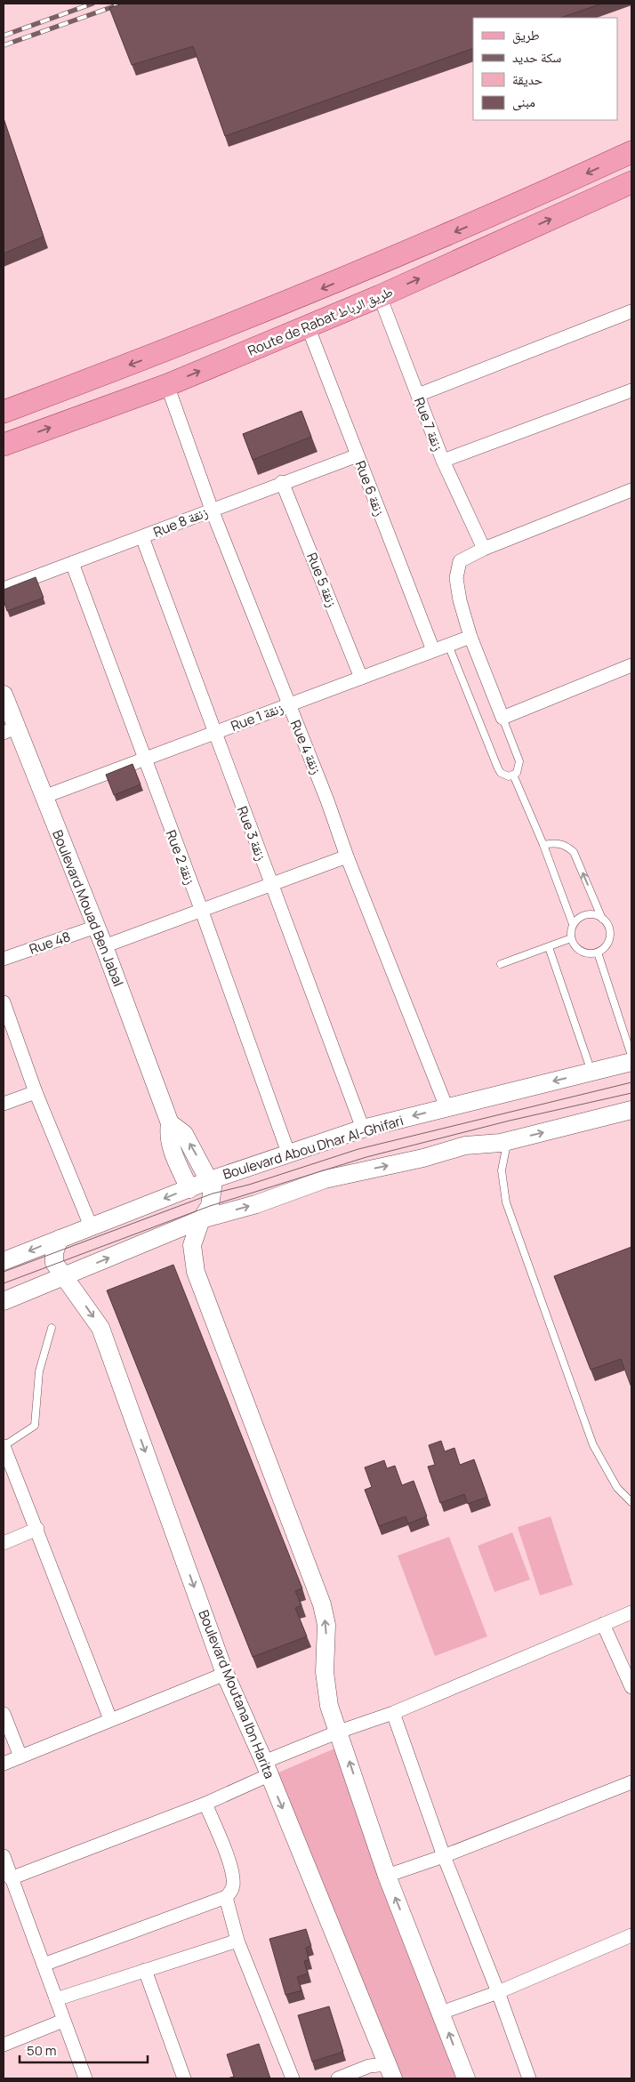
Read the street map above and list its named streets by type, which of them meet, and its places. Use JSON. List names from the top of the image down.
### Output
{
  "streets": {
    "main road": ["Route de Rabat طريق الرباط"],
    "street": [
      "Rue 7 زنقة",
      "Rue 6 زنقة",
      "Rue 8 زنقة",
      "Rue 5 زنقة",
      "Rue 1 زنقة",
      "Rue 4 زنقة",
      "Rue 3 زنقة",
      "Rue 2 زنقة",
      "Boulevard Mouad Ben Jabal",
      "Rue 48",
      "Boulevard Abou Dhar Al-Ghifari",
      "Boulevard Moutana Ibn Harita"
    ]
  },
  "crossings": [
    ["Route de Rabat طريق الرباط", "Rue 7 زنقة"],
    ["Route de Rabat طريق الرباط", "Rue 6 زنقة"],
    ["Route de Rabat طريق الرباط", "Rue 4 زنقة"],
    ["Rue 6 زنقة", "Rue 8 زنقة"],
    ["Rue 6 زنقة", "Rue 1 زنقة"],
    ["Rue 8 زنقة", "Rue 5 زنقة"],
    ["Rue 8 زنقة", "Rue 4 زنقة"],
    ["Rue 8 زنقة", "Rue 3 زنقة"],
    ["Rue 8 زنقة", "Rue 2 زنقة"],
    ["Rue 5 زنقة", "Rue 1 زنقة"],
    ["Rue 1 زنقة", "Rue 4 زنقة"],
    ["Rue 1 زنقة", "Rue 3 زنقة"],
    ["Rue 1 زنقة", "Rue 2 زنقة"],
    ["Rue 1 زنقة", "Boulevard Mouad Ben Jabal"],
    ["Rue 4 زنقة", "Boulevard Abou Dhar Al-Ghifari"],
    ["Rue 3 زنقة", "Boulevard Abou Dhar Al-Ghifari"],
    ["Rue 2 زنقة", "Boulevard Abou Dhar Al-Ghifari"],
    ["Boulevard Mouad Ben Jabal", "Rue 48"],
    ["Boulevard Mouad Ben Jabal", "Boulevard Abou Dhar Al-Ghifari"],
    ["Boulevard Abou Dhar Al-Ghifari", "Boulevard Moutana Ibn Harita"]
  ],
  "legend": [
    "طريق",
    "سكة حديد",
    "حديقة",
    "مبنى"
  ],
  "scale_bar": "50 m"
}
